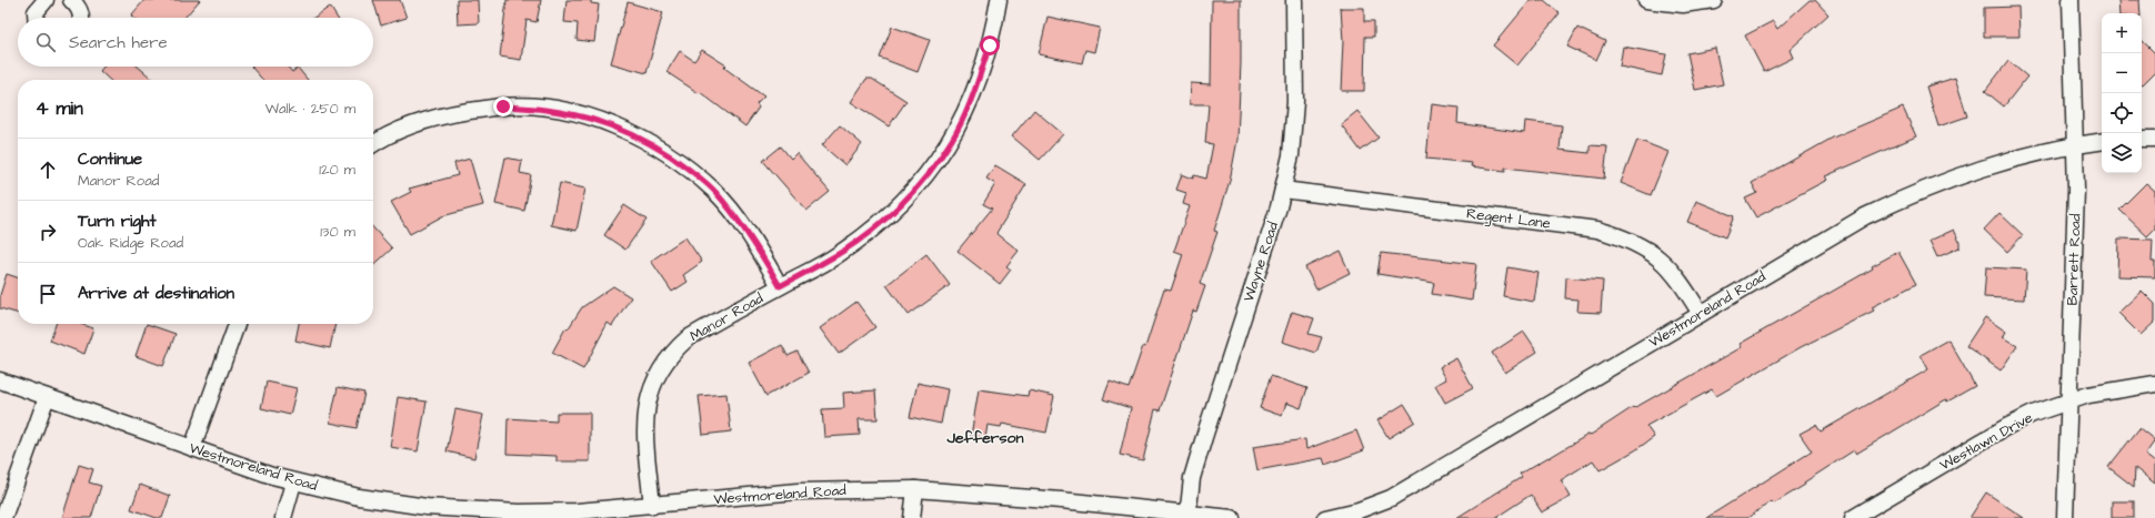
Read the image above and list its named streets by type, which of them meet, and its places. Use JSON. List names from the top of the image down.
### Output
{
  "streets": {
    "street": [
      "Regent Lane",
      "Barrett Road",
      "Wayne Road",
      "Westmoreland Road",
      "Manor Road",
      "Westlawn Drive"
    ]
  },
  "crossings": [
    ["Regent Lane", "Wayne Road"],
    ["Regent Lane", "Westmoreland Road"],
    ["Barrett Road", "Westmoreland Road"],
    ["Barrett Road", "Westlawn Drive"],
    ["Wayne Road", "Westmoreland Road"],
    ["Westmoreland Road", "Manor Road"]
  ],
  "districts": ["Jefferson"],
  "page": {
    "map_buttons": ["+", "−"],
    "search": "Search here",
    "heading": ["4 min", "Walk · 250 m"],
    "list": [
      ["Continue", "Manor Road", "120 m"],
      ["Turn right", "Oak Ridge Road", "130 m"],
      "Arrive at destination"
    ]
  }
}
